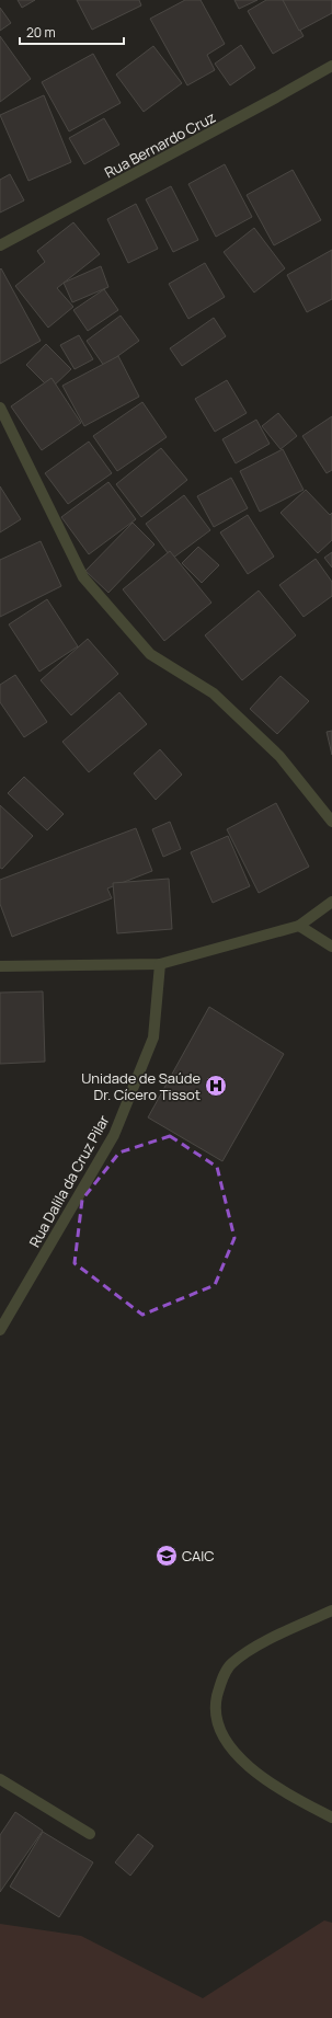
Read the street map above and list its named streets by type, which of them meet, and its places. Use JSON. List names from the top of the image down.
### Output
{
  "streets": {
    "street": ["Rua Bernardo Cruz", "Rua Dalila da Cruz Pilar"]
  },
  "places": {
    "hospital": ["Unidade de Saúde Dr. Cícero Tissot"],
    "school or university": ["CAIC"]
  },
  "scale_bar": "20 m"
}
